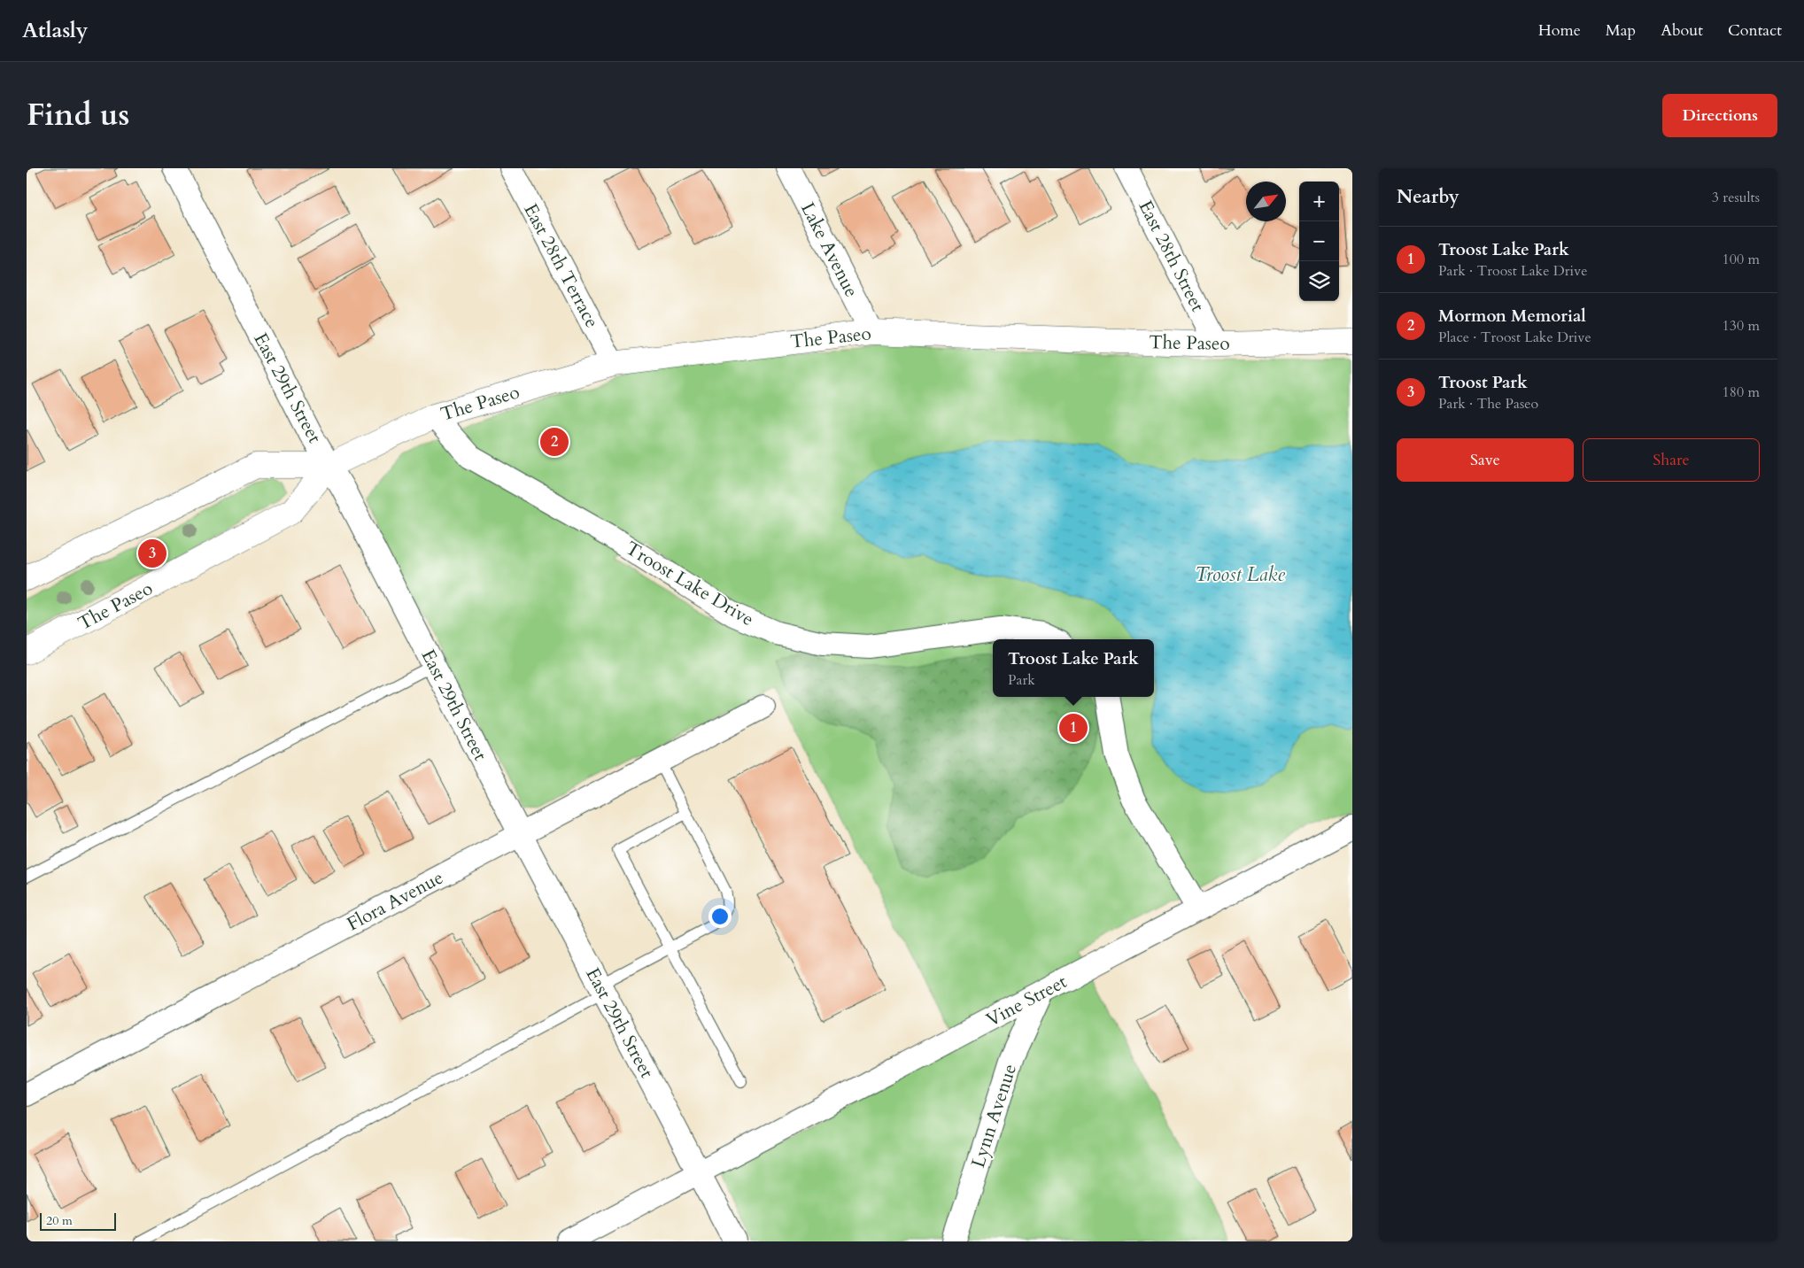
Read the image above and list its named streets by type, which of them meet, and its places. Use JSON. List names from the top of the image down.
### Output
{
  "streets": {
    "main road": ["The Paseo"],
    "street": [
      "Lake Avenue",
      "East 28th Street",
      "East 28th Terrace",
      "East 29th Street",
      "Troost Lake Drive",
      "Flora Avenue",
      "Vine Street",
      "Lynn Avenue"
    ]
  },
  "crossings": [
    ["Lake Avenue", "The Paseo"],
    ["East 28th Street", "The Paseo"],
    ["East 28th Terrace", "The Paseo"],
    ["The Paseo", "East 29th Street"],
    ["The Paseo", "Troost Lake Drive"],
    ["East 29th Street", "Flora Avenue"],
    ["East 29th Street", "Vine Street"],
    ["Vine Street", "Lynn Avenue"]
  ],
  "water": ["Troost Lake"],
  "scale_bar": "20 m",
  "north": "top right",
  "page": {
    "header": "Atlasly",
    "nav": [
      "Home",
      "Map",
      "About",
      "Contact"
    ],
    "title": "Find us",
    "buttons": [
      "Directions",
      ["Save", "Share"]
    ],
    "heading": ["Nearby", "3 results"],
    "map_buttons": ["+", "−"],
    "list": [
      {
        "mark": "1",
        "name": "Troost Lake Park",
        "note": "Park · Troost Lake Drive",
        "value": "100 m"
      },
      {
        "mark": "2",
        "name": "Mormon Memorial",
        "note": "Place · Troost Lake Drive",
        "value": "130 m"
      },
      {
        "mark": "3",
        "name": "Troost Park",
        "note": "Park · The Paseo",
        "value": "180 m"
      }
    ],
    "pins": ["2", "3", "1"],
    "popup": ["Troost Lake Park", "Park"],
    "scale": "20 m"
  }
}
